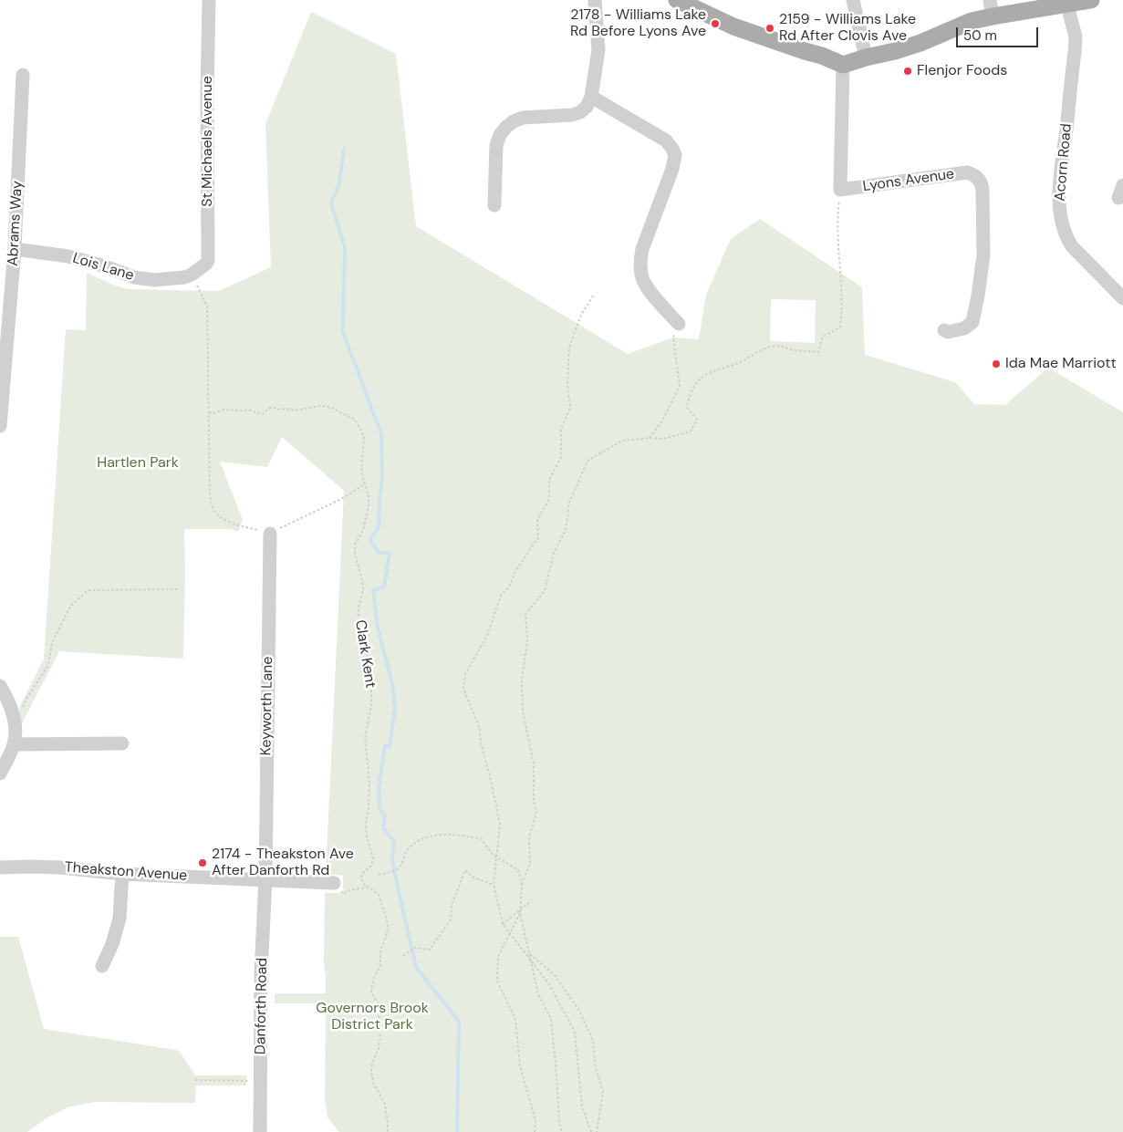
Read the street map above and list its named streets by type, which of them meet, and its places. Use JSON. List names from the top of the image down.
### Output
{
  "streets": {
    "street": [
      "St Michaels Avenue",
      "Acorn Road",
      "Lyons Avenue",
      "Abrams Way",
      "Lois Lane",
      "Keyworth Lane",
      "Theakston Avenue",
      "Danforth Road"
    ],
    "path": ["Clark Kent"]
  },
  "crossings": [
    ["St Michaels Avenue", "Lois Lane"],
    ["Abrams Way", "Lois Lane"],
    ["Keyworth Lane", "Theakston Avenue"],
    ["Keyworth Lane", "Danforth Road"],
    ["Theakston Avenue", "Danforth Road"]
  ],
  "parks": ["Hartlen Park", "Governors Brook District Park"],
  "places": [
    "2178 - Williams Lake Rd Before Lyons Ave",
    "2159 - Williams Lake Rd After Clovis Ave",
    "Flenjor Foods",
    "Ida Mae Marriott",
    "2174 - Theakston Ave After Danforth Rd"
  ],
  "scale_bar": "50 m"
}
